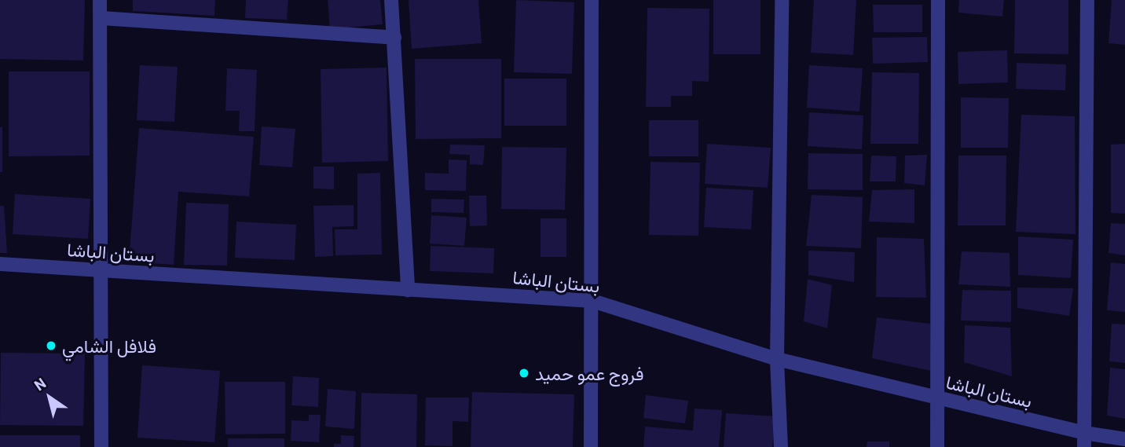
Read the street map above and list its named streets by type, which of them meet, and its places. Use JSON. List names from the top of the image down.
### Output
{
  "streets": {
    "street": ["بستان الباشا"]
  },
  "places": ["فلافل الشامي", "فروج عمو حميد"],
  "north": "top left"
}
